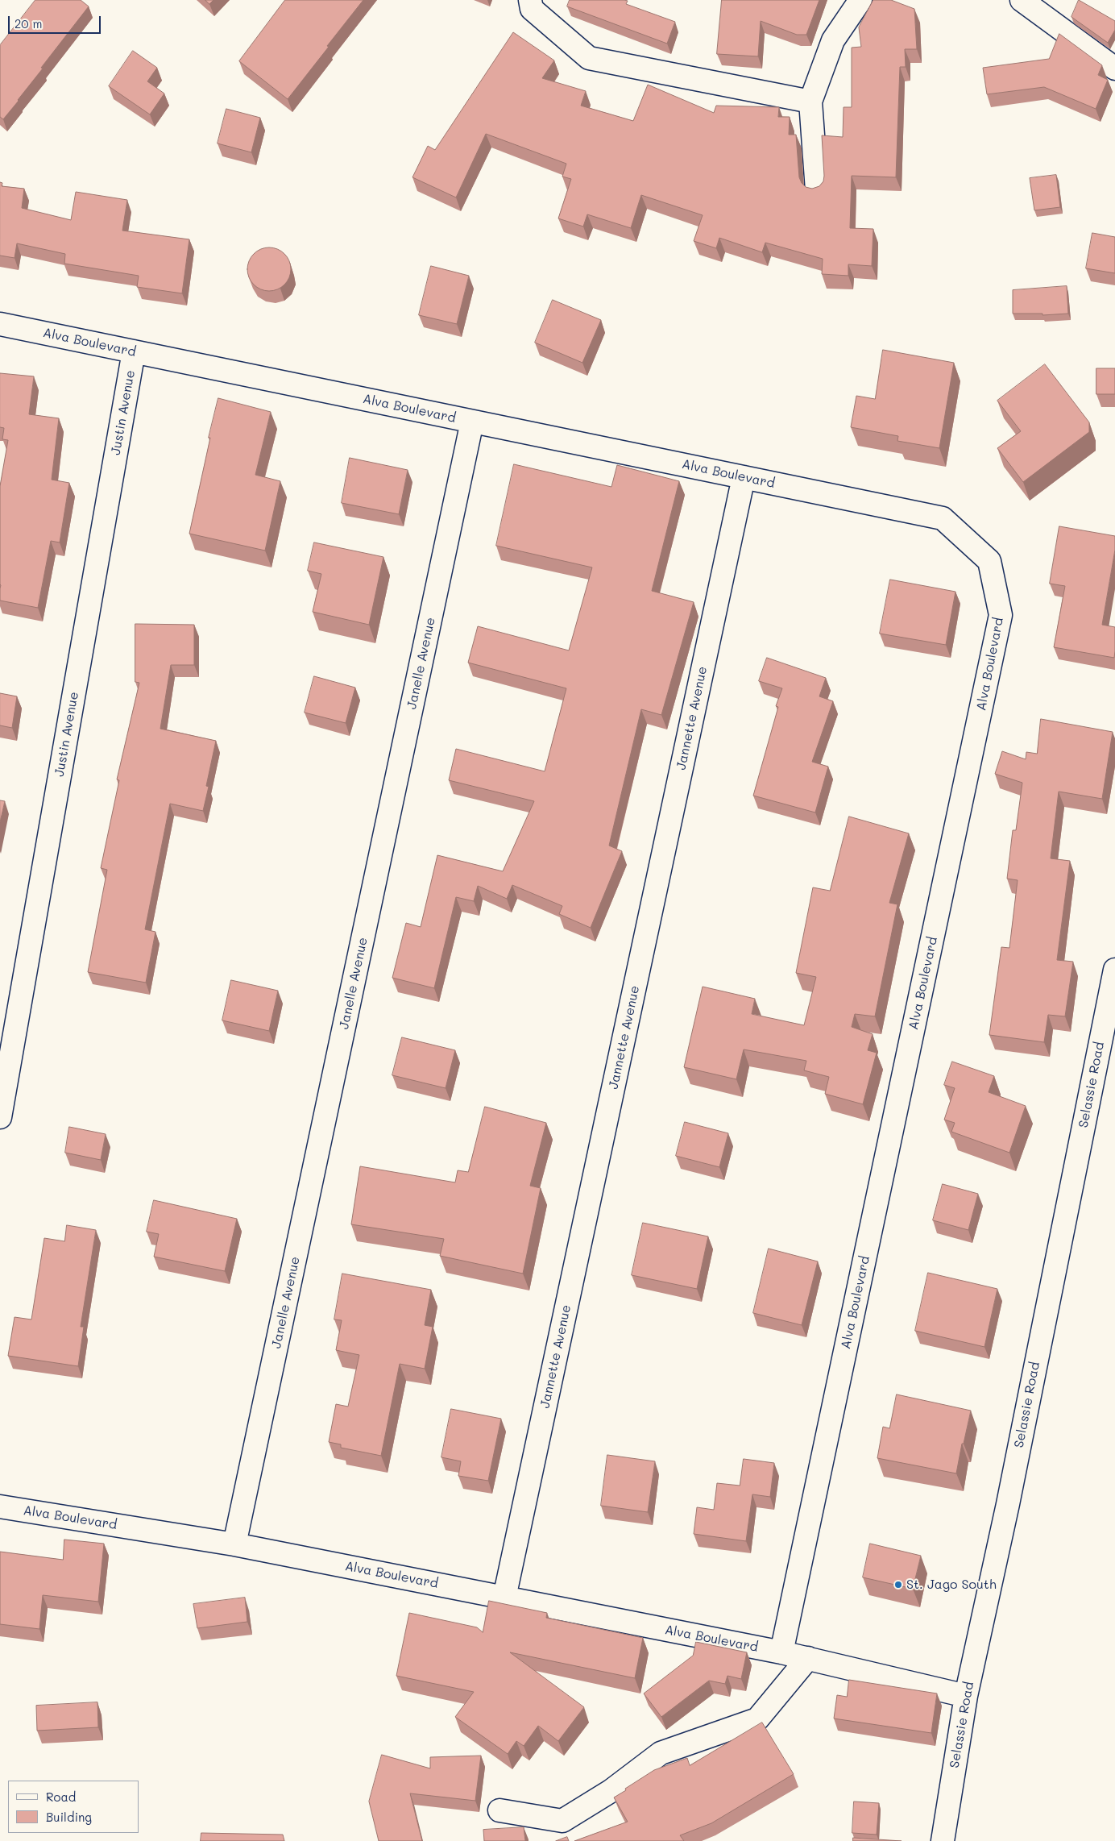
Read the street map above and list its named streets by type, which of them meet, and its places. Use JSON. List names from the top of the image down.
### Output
{
  "streets": {
    "street": [
      "Alva Boulevard",
      "Justin Avenue",
      "Janelle Avenue",
      "Jannette Avenue",
      "Selassie Road"
    ]
  },
  "crossings": [
    ["Alva Boulevard", "Justin Avenue"],
    ["Alva Boulevard", "Janelle Avenue"],
    ["Alva Boulevard", "Jannette Avenue"],
    ["Alva Boulevard", "Selassie Road"]
  ],
  "places": ["St. Jago South"],
  "legend": ["Road", "Building"],
  "scale_bar": "20 m"
}
